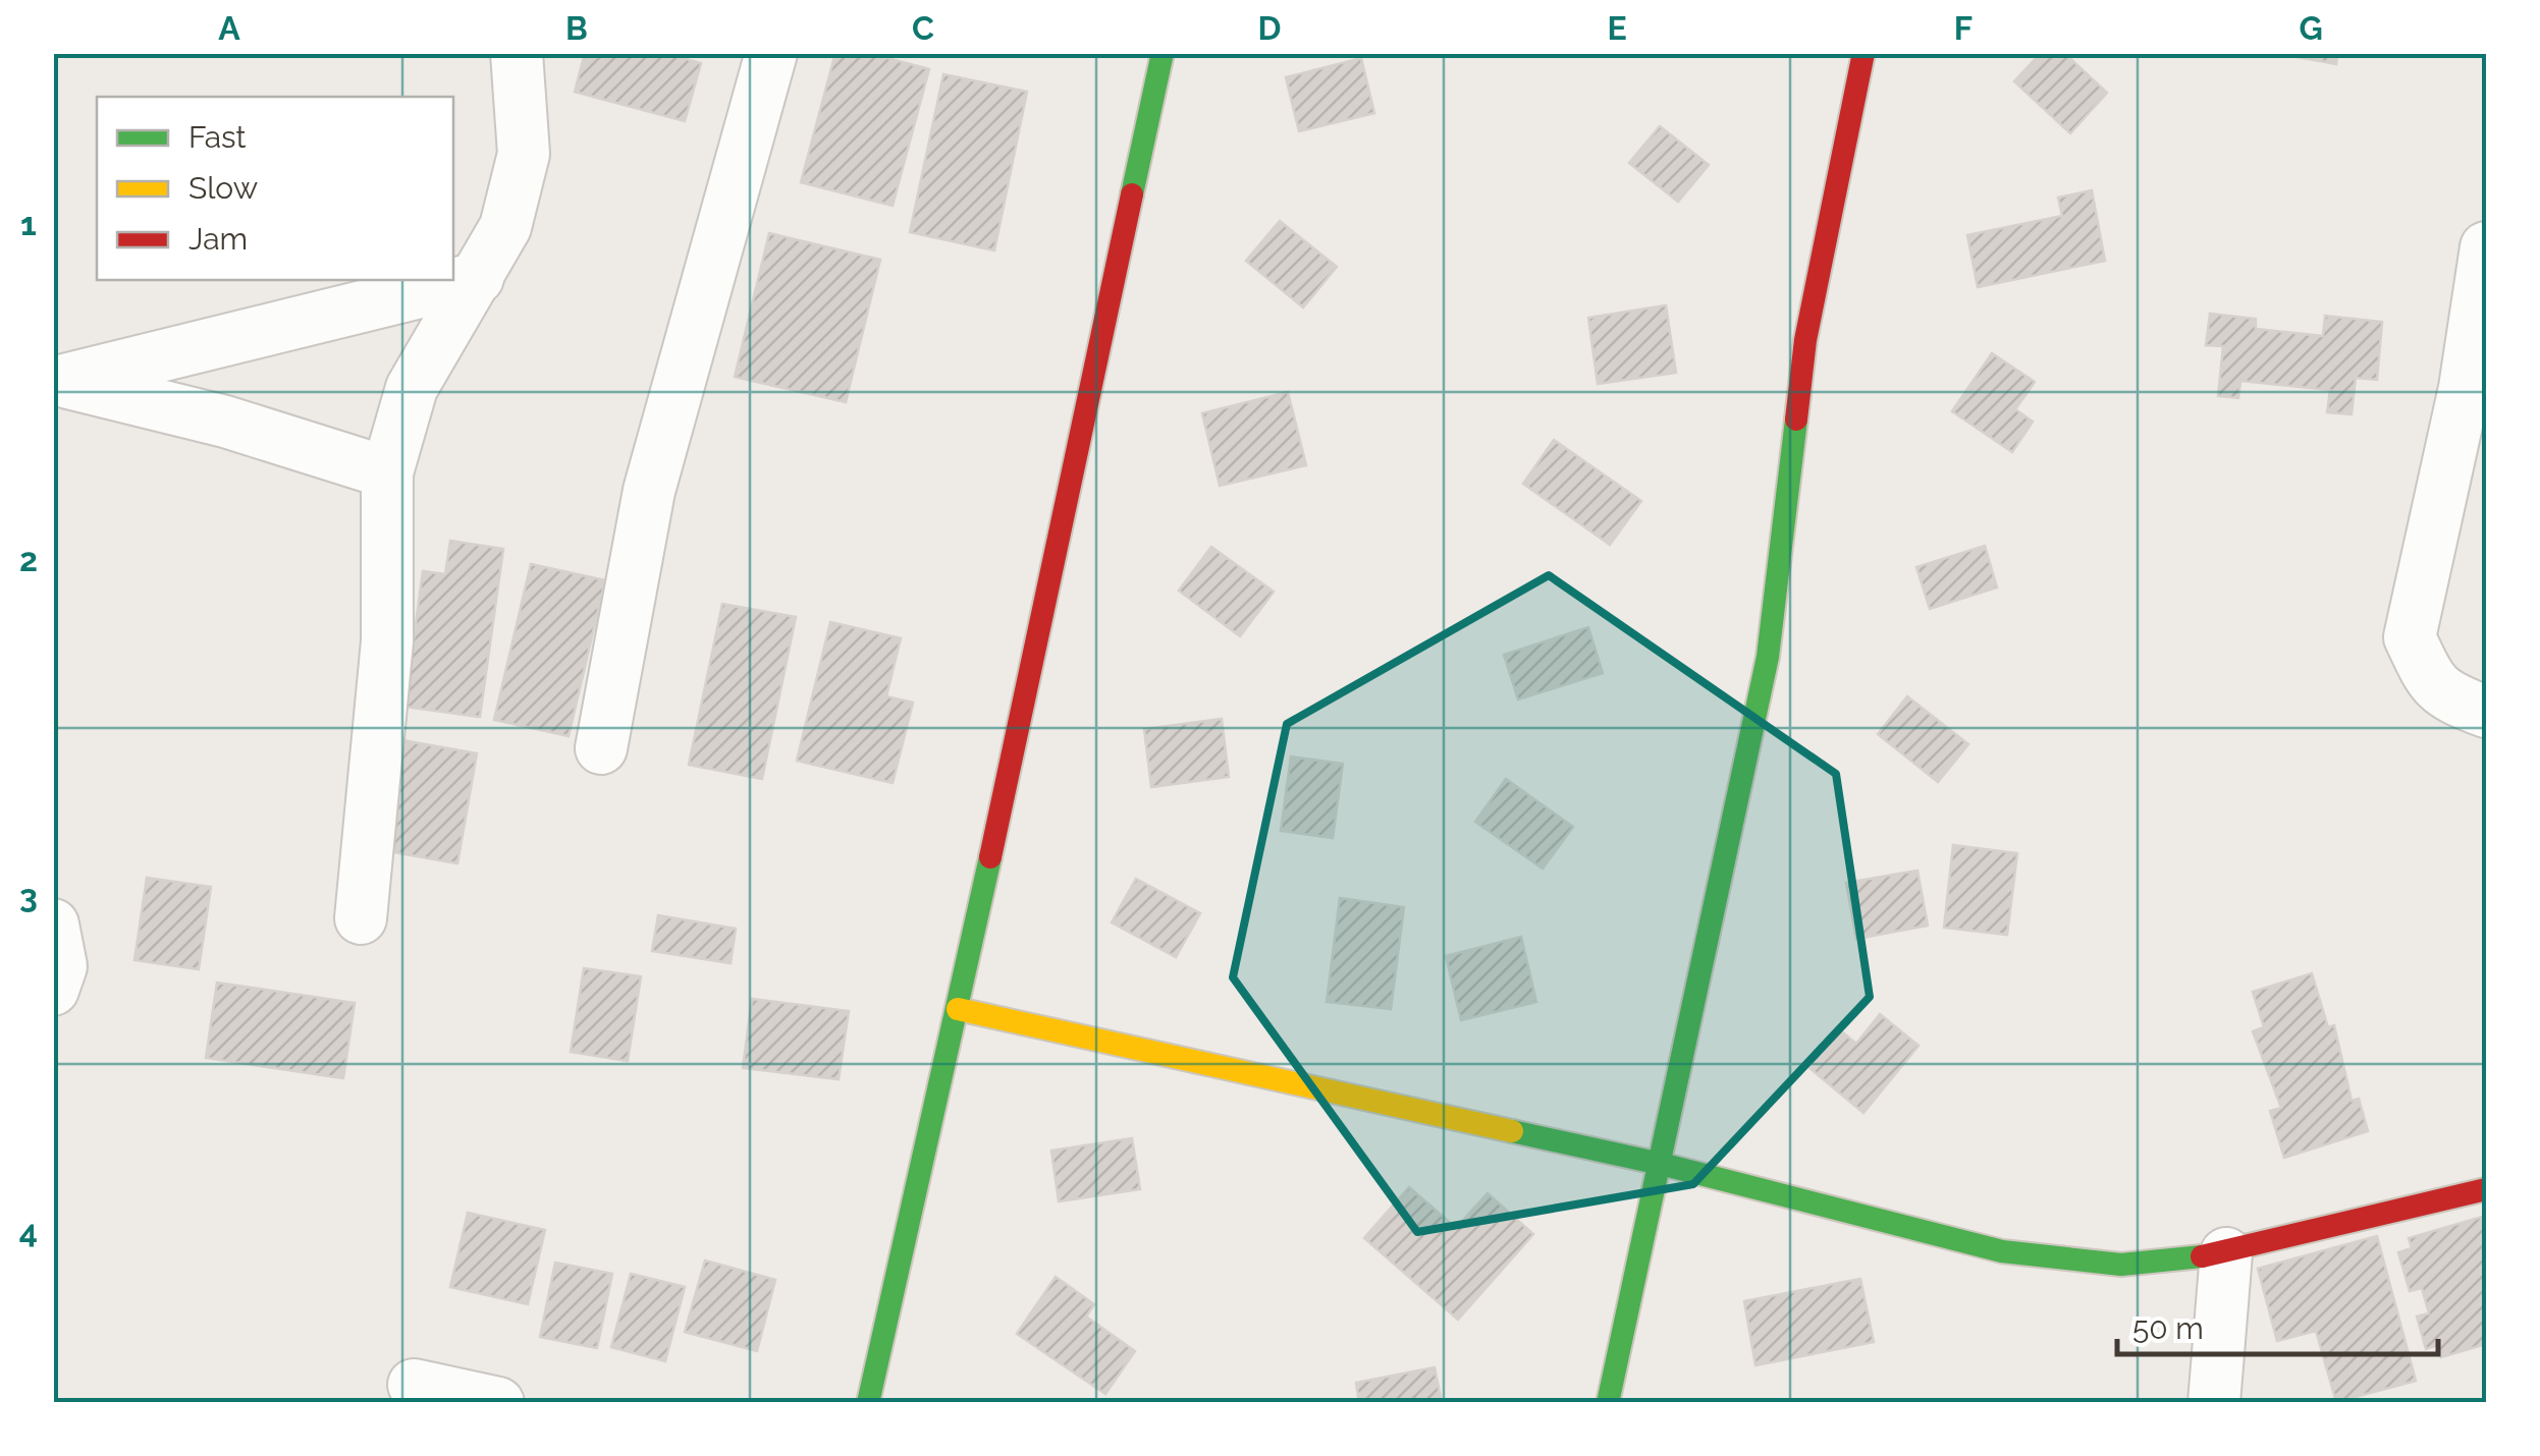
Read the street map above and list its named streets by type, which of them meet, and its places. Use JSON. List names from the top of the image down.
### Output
{
  "legend": ["Fast", "Slow", "Jam"],
  "scale_bar": "50 m",
  "grid": {
    "columns": [
      "A",
      "B",
      "C",
      "D",
      "E",
      "F",
      "G"
    ],
    "rows": [
      "1",
      "2",
      "3",
      "4"
    ]
  }
}
